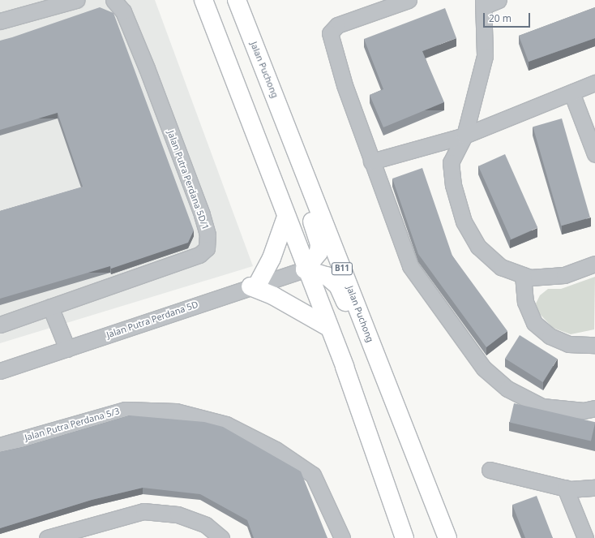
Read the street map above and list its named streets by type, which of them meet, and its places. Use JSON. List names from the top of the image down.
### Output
{
  "streets": {
    "main road": ["Jalan Puchong", "B11"],
    "street": ["Jalan Putra Perdana 5D/1", "Jalan Putra Perdana 5D", "Jalan Putra Perdana 5/3"]
  },
  "scale_bar": "20 m"
}
